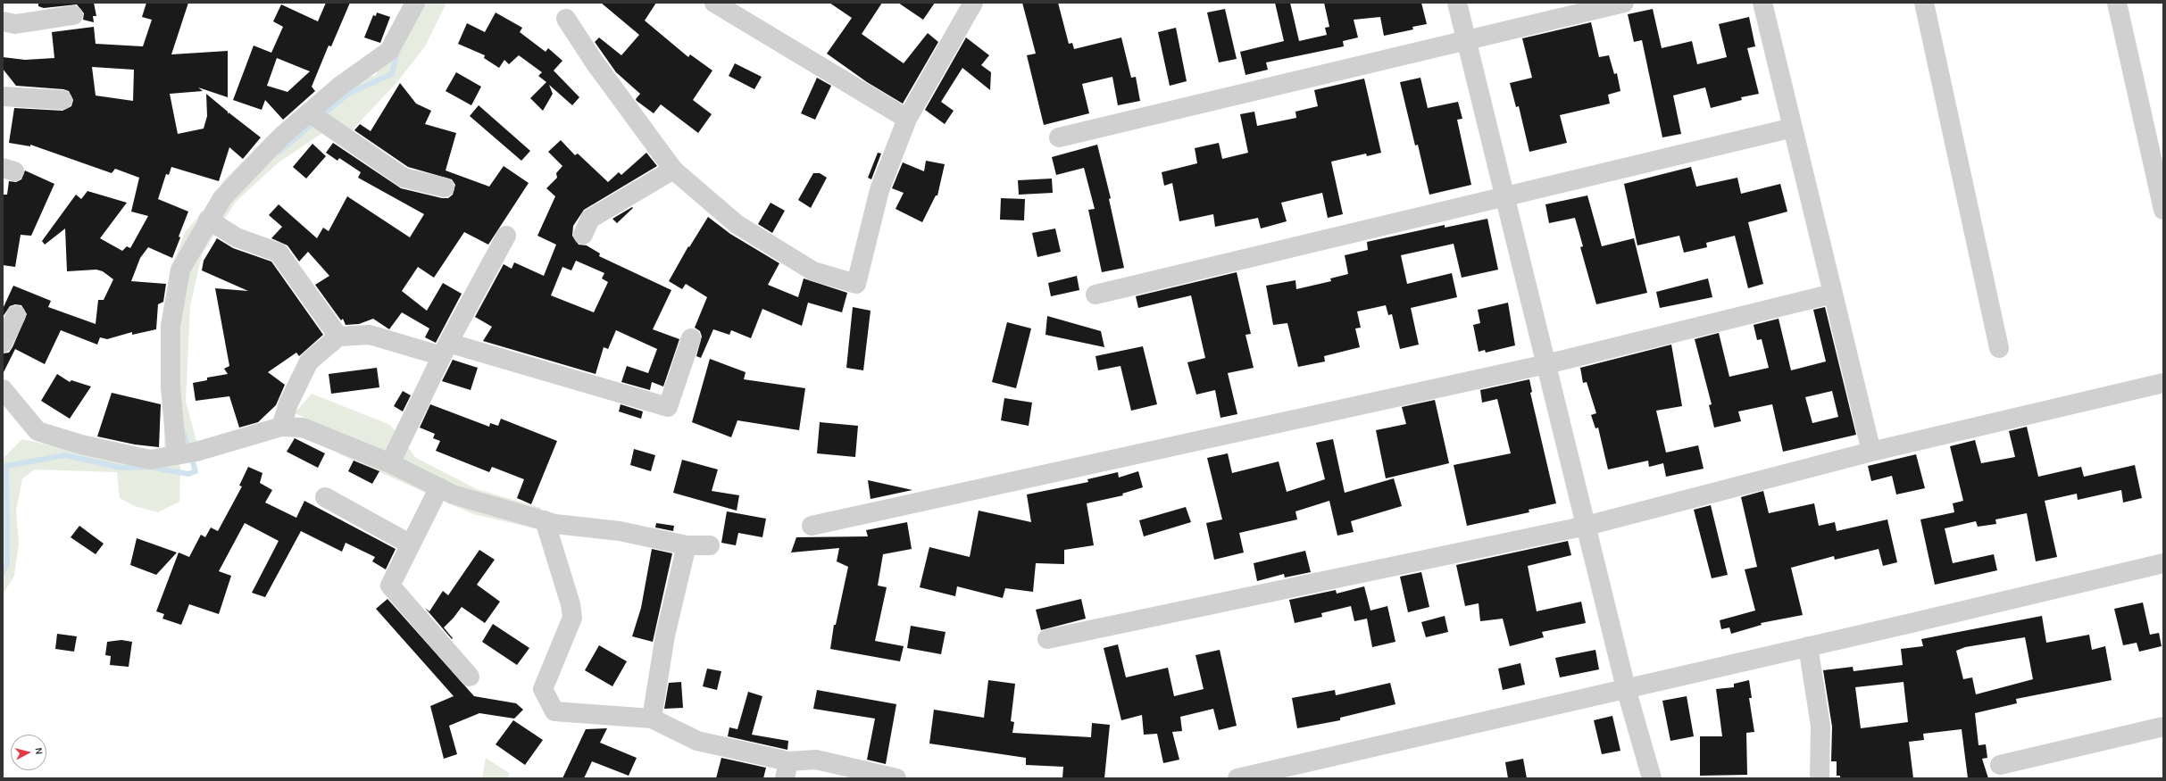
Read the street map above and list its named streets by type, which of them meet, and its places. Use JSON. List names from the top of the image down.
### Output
{
  "north": "right"
}
